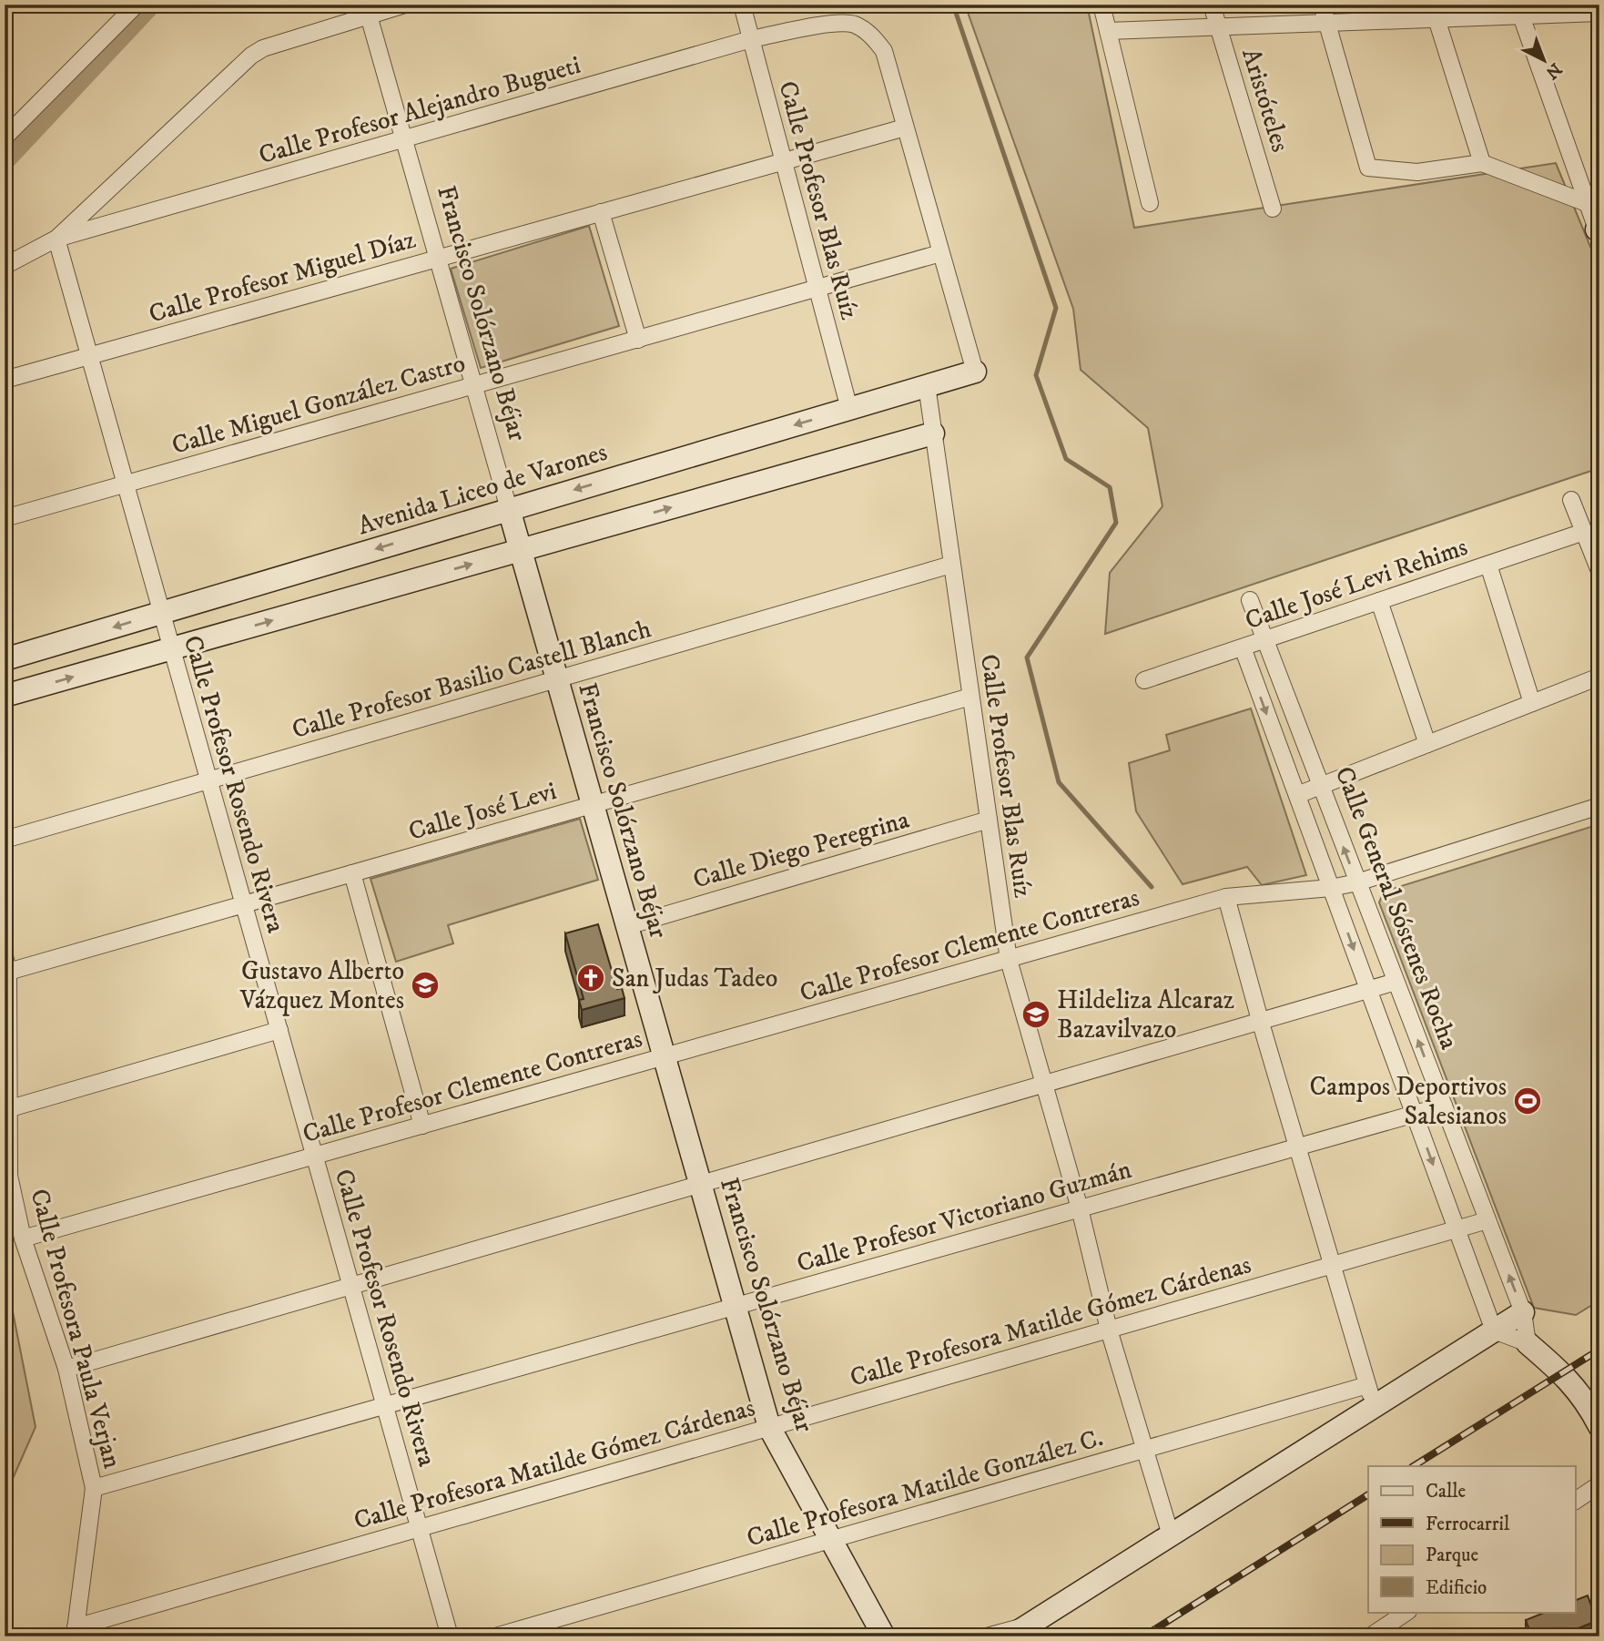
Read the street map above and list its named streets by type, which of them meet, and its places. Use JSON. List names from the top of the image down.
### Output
{
  "streets": {
    "street": [
      "Aristóteles",
      "Calle Profesor Alejandro Bugueti",
      "Calle Profesor Blas Ruíz",
      "Calle Profesor Miguel Díaz",
      "Francisco Solórzano Béjar",
      "Calle Miguel González Castro",
      "Avenida Liceo de Varones",
      "Calle José Levi Rehims",
      "Calle Profesor Basilio Castell Blanch",
      "Calle Profesor Rosendo Rivera",
      "Calle José Levi",
      "Calle Diego Peregrina",
      "Calle General Sóstenes Rocha",
      "Calle Profesor Clemente Contreras",
      "Calle Profesor Victoriano Guzmán",
      "Calle Profesora Matilde Gómez Cárdenas",
      "Calle Profesora Paula Verjan",
      "Calle Profesora Matilde González C."
    ]
  },
  "crossings": [
    ["Calle Profesor Alejandro Bugueti", "Calle Profesor Blas Ruíz"],
    ["Calle Profesor Alejandro Bugueti", "Calle Profesor Miguel Díaz"],
    ["Calle Profesor Alejandro Bugueti", "Francisco Solórzano Béjar"],
    ["Calle Profesor Alejandro Bugueti", "Calle Profesor Rosendo Rivera"],
    ["Calle Profesor Blas Ruíz", "Calle Profesor Miguel Díaz"],
    ["Calle Profesor Blas Ruíz", "Calle Miguel González Castro"],
    ["Calle Profesor Blas Ruíz", "Avenida Liceo de Varones"],
    ["Calle Profesor Blas Ruíz", "Calle Profesor Basilio Castell Blanch"],
    ["Calle Profesor Blas Ruíz", "Calle José Levi"],
    ["Calle Profesor Blas Ruíz", "Calle Diego Peregrina"],
    ["Calle Profesor Blas Ruíz", "Calle Profesor Clemente Contreras"],
    ["Calle Profesor Blas Ruíz", "Calle Profesor Victoriano Guzmán"],
    ["Calle Profesor Blas Ruíz", "Calle Profesora Matilde Gómez Cárdenas"],
    ["Calle Profesor Blas Ruíz", "Calle Profesora Matilde González C."],
    ["Calle Profesor Miguel Díaz", "Francisco Solórzano Béjar"],
    ["Calle Profesor Miguel Díaz", "Calle Profesor Rosendo Rivera"],
    ["Francisco Solórzano Béjar", "Calle Miguel González Castro"],
    ["Francisco Solórzano Béjar", "Avenida Liceo de Varones"],
    ["Francisco Solórzano Béjar", "Calle Profesor Basilio Castell Blanch"],
    ["Francisco Solórzano Béjar", "Calle José Levi"],
    ["Francisco Solórzano Béjar", "Calle Diego Peregrina"],
    ["Francisco Solórzano Béjar", "Calle Profesor Clemente Contreras"],
    ["Francisco Solórzano Béjar", "Calle Profesor Victoriano Guzmán"],
    ["Francisco Solórzano Béjar", "Calle Profesora Matilde Gómez Cárdenas"],
    ["Francisco Solórzano Béjar", "Calle Profesora Matilde González C."],
    ["Calle Miguel González Castro", "Calle Profesor Rosendo Rivera"],
    ["Avenida Liceo de Varones", "Calle Profesor Rosendo Rivera"],
    ["Calle José Levi Rehims", "Calle General Sóstenes Rocha"],
    ["Calle Profesor Basilio Castell Blanch", "Calle Profesor Rosendo Rivera"],
    ["Calle Profesor Rosendo Rivera", "Calle José Levi"],
    ["Calle Profesor Rosendo Rivera", "Calle Profesor Clemente Contreras"],
    ["Calle Profesor Rosendo Rivera", "Calle Profesor Victoriano Guzmán"],
    ["Calle Profesor Rosendo Rivera", "Calle Profesora Matilde Gómez Cárdenas"],
    ["Calle José Levi", "Calle Profesora Paula Verjan"],
    ["Calle General Sóstenes Rocha", "Calle Profesor Clemente Contreras"],
    ["Calle General Sóstenes Rocha", "Calle Profesor Victoriano Guzmán"],
    ["Calle General Sóstenes Rocha", "Calle Profesora Matilde Gómez Cárdenas"],
    ["Calle Profesor Clemente Contreras", "Calle Profesora Paula Verjan"],
    ["Calle Profesor Victoriano Guzmán", "Calle Profesora Paula Verjan"],
    ["Calle Profesora Matilde Gómez Cárdenas", "Calle Profesora Paula Verjan"]
  ],
  "places": {
    "church": ["San Judas Tadeo"],
    "school or university": ["Gustavo Alberto Vázquez Montes", "Hildeliza Alcaraz Bazavilvazo"],
    "sports": ["Campos Deportivos Salesianos"]
  },
  "legend": [
    "Calle",
    "Ferrocarril",
    "Parque",
    "Edificio"
  ],
  "north": "bottom right"
}
